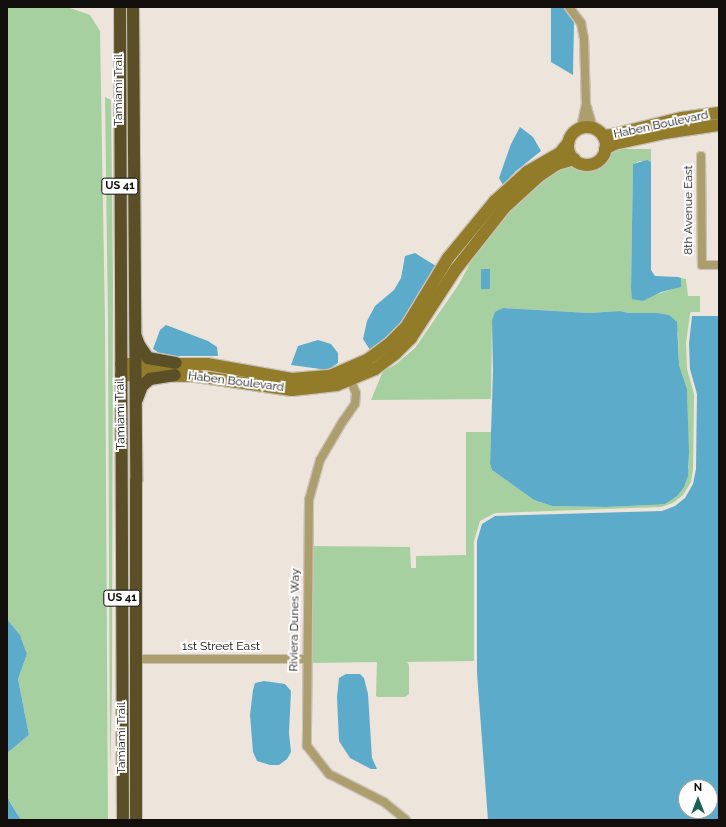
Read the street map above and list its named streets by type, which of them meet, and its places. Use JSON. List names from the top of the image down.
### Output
{
  "streets": {
    "highway": ["Tamiami Trail", "US 41"],
    "street": [
      "Haben Boulevard",
      "8th Avenue East",
      "Riviera Dunes Way",
      "1st Street East"
    ]
  },
  "crossings": [
    ["Tamiami Trail", "Haben Boulevard"],
    ["Tamiami Trail", "1st Street East"],
    ["Haben Boulevard", "Riviera Dunes Way"],
    ["Riviera Dunes Way", "1st Street East"]
  ],
  "north": "top"
}
